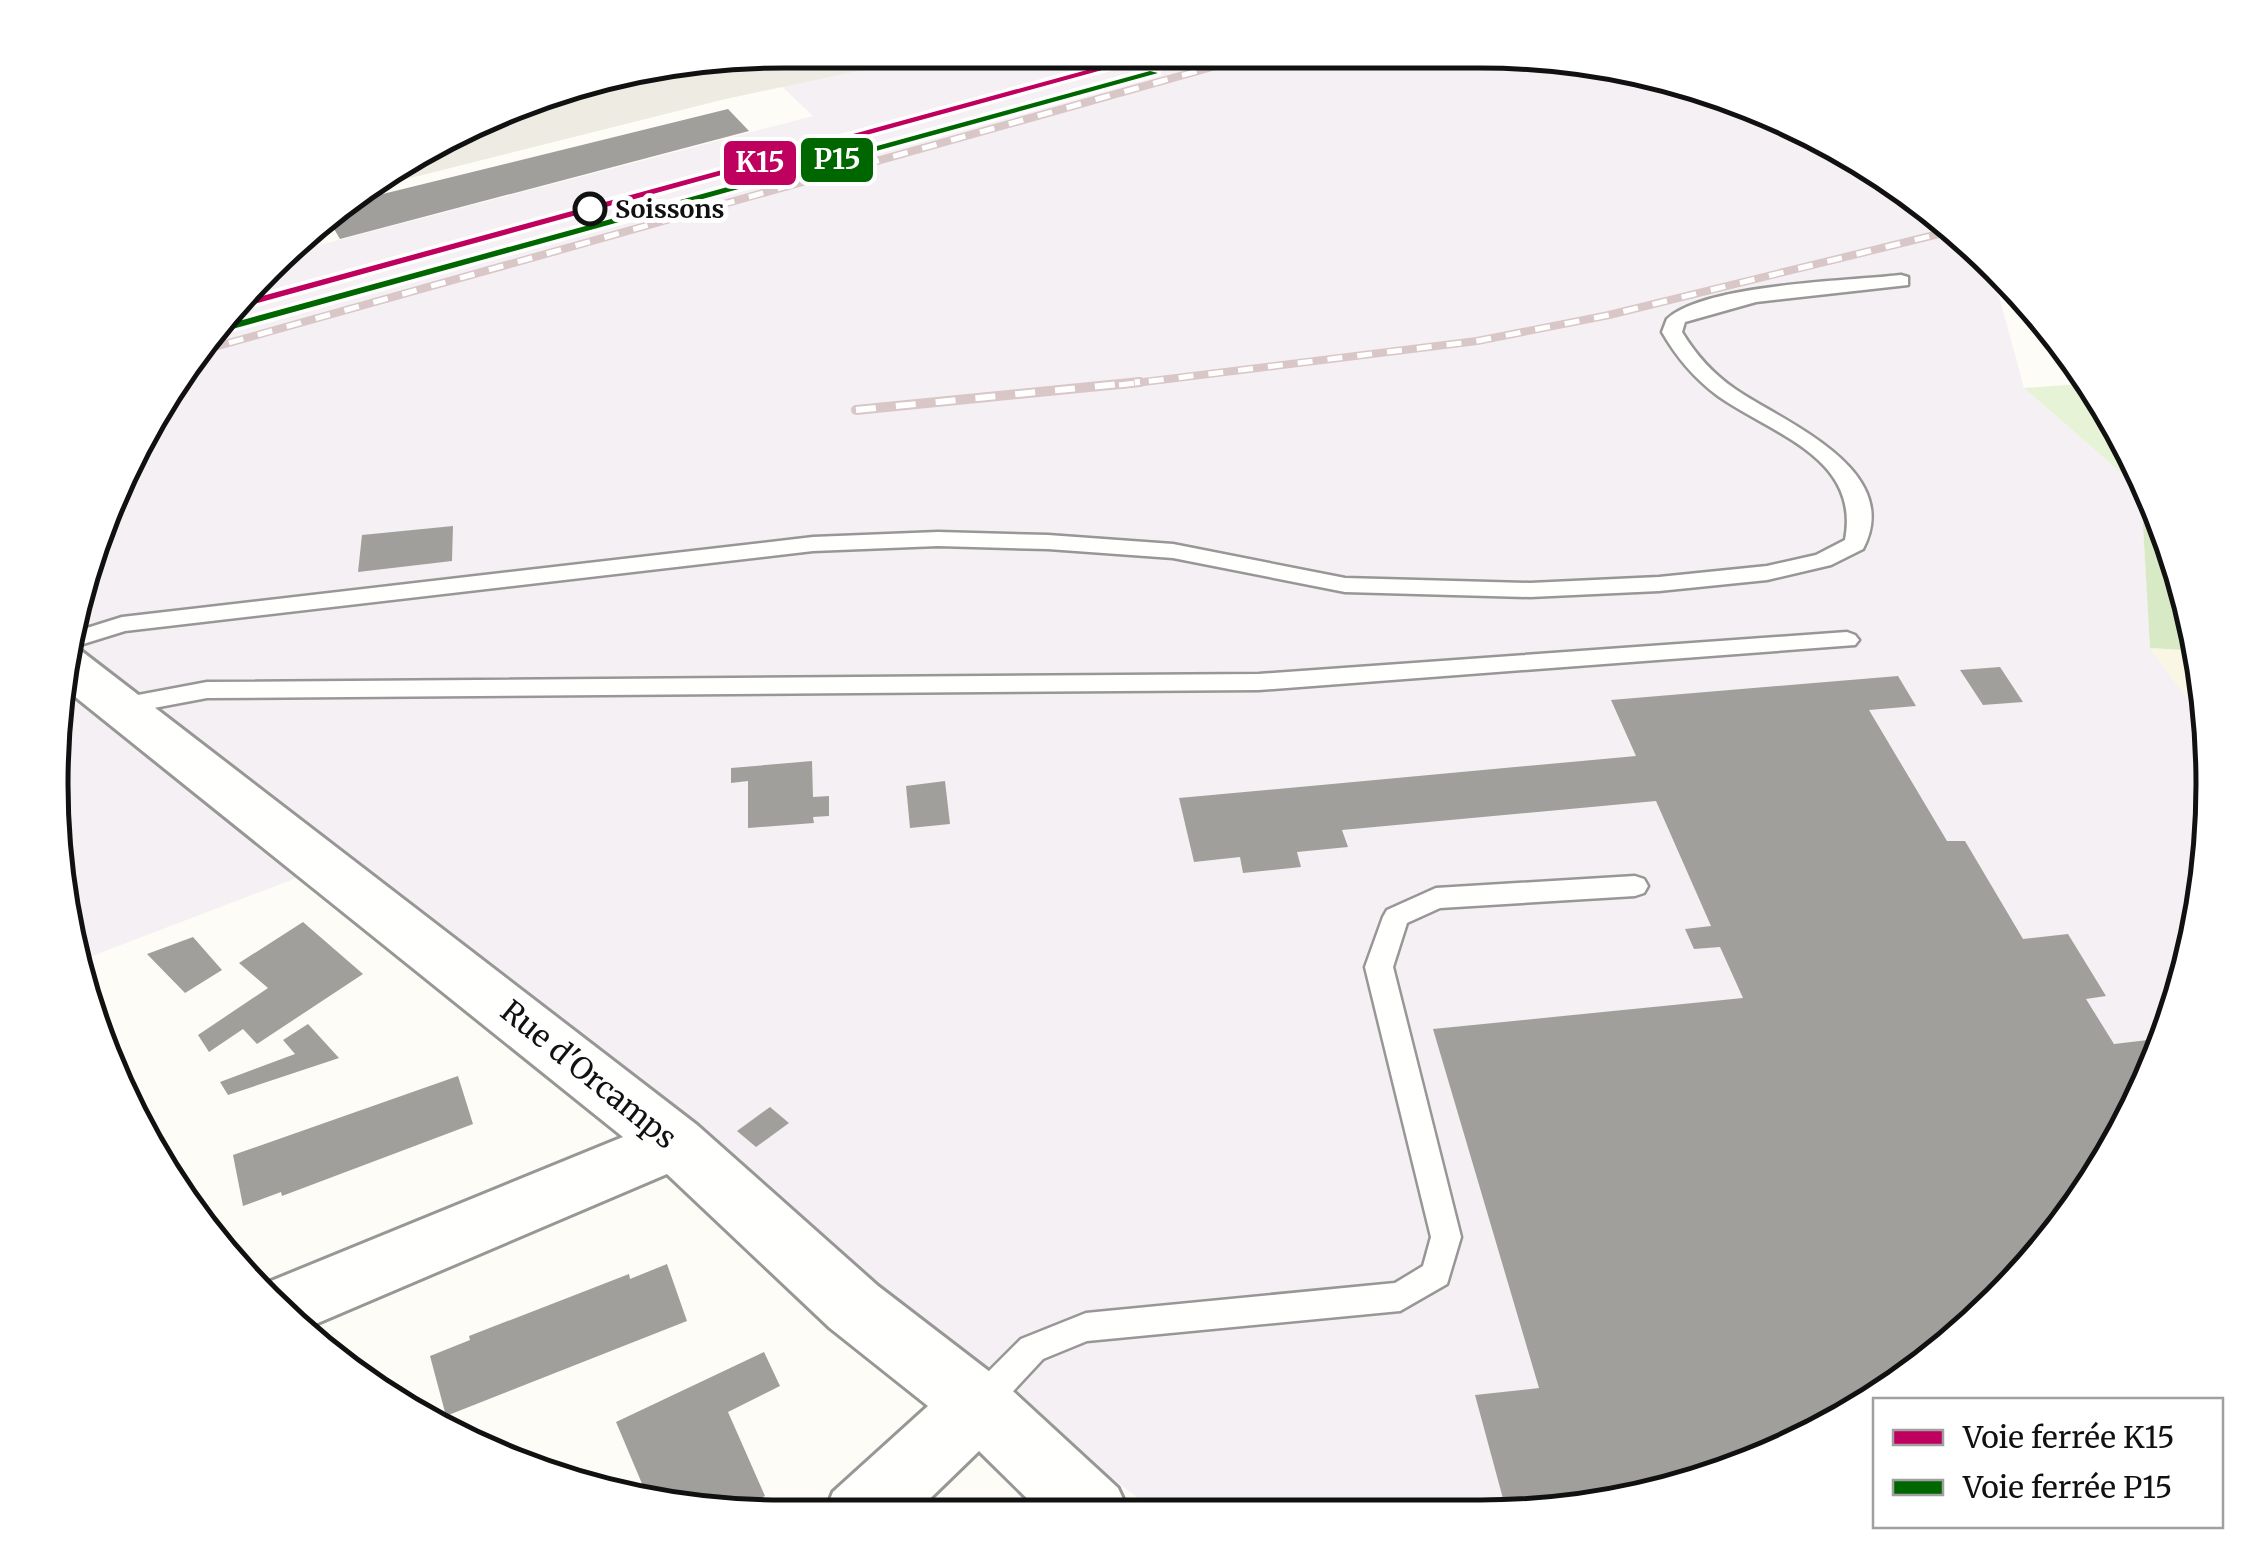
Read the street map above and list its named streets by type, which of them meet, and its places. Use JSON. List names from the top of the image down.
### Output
{
  "streets": {
    "street": ["Rue d'Orcamps"]
  },
  "places": ["Soissons"],
  "lines": ["rail line K15", "rail line P15"],
  "legend": ["Voie ferrée K15", "Voie ferrée P15"]
}
